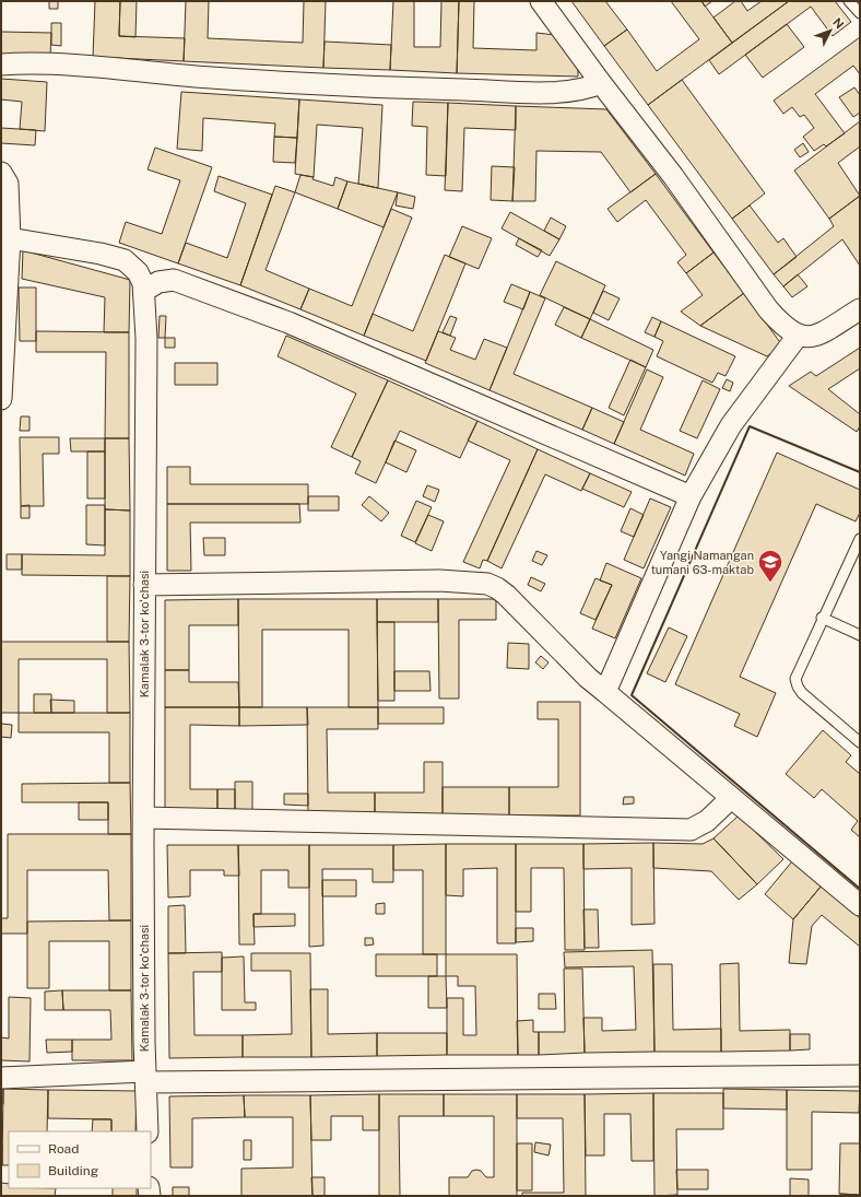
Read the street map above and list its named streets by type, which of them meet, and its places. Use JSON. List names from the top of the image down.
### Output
{
  "streets": {
    "street": ["Kamalak 3-tor koʻchasi"]
  },
  "places": {
    "school or university": ["Yangi Namangan tumani 63-maktab"]
  },
  "legend": ["Road", "Building"],
  "north": "top right"
}
